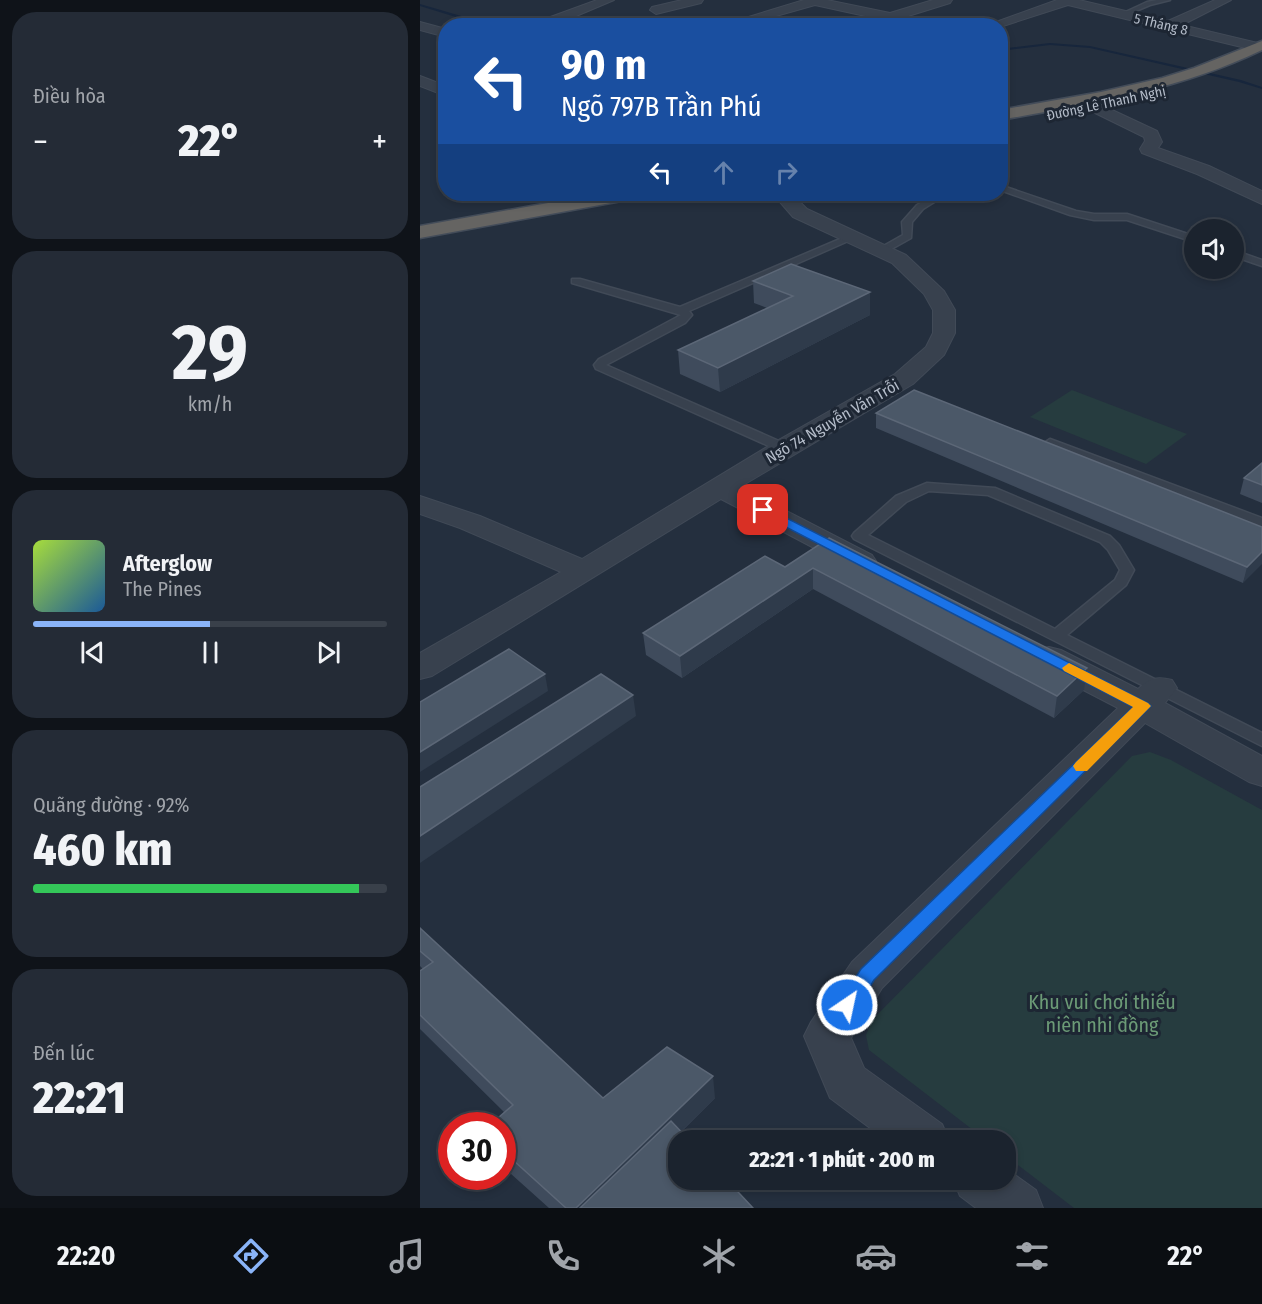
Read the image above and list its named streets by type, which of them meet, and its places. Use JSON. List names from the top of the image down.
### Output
{
  "streets": {
    "highway": ["Đường Lê Thanh Nghị"],
    "street": ["5 Tháng 8", "Ngõ 74 Nguyễn Văn Trỗi"]
  },
  "crossings": [
    ["5 Tháng 8", "Đường Lê Thanh Nghị"]
  ],
  "parks": ["Khu vui chơi thiếu niên nhi đồng"],
  "page": {
    "tile": [
      "Điều hòa",
      ["29", "km/h"],
      ["Quãng đường · 92%", "460 km"],
      ["Đến lúc", "22:21"]
    ],
    "turn": ["90 m", "Ngõ 797B Trần Phú"],
    "heat": ["−", "22°", "+"],
    "song": ["Afterglow", "The Pines"],
    "limit": "30",
    "trip": "22:21 · 1 phút · 200 m",
    "tabs": ["22:20", "22°"]
  }
}
